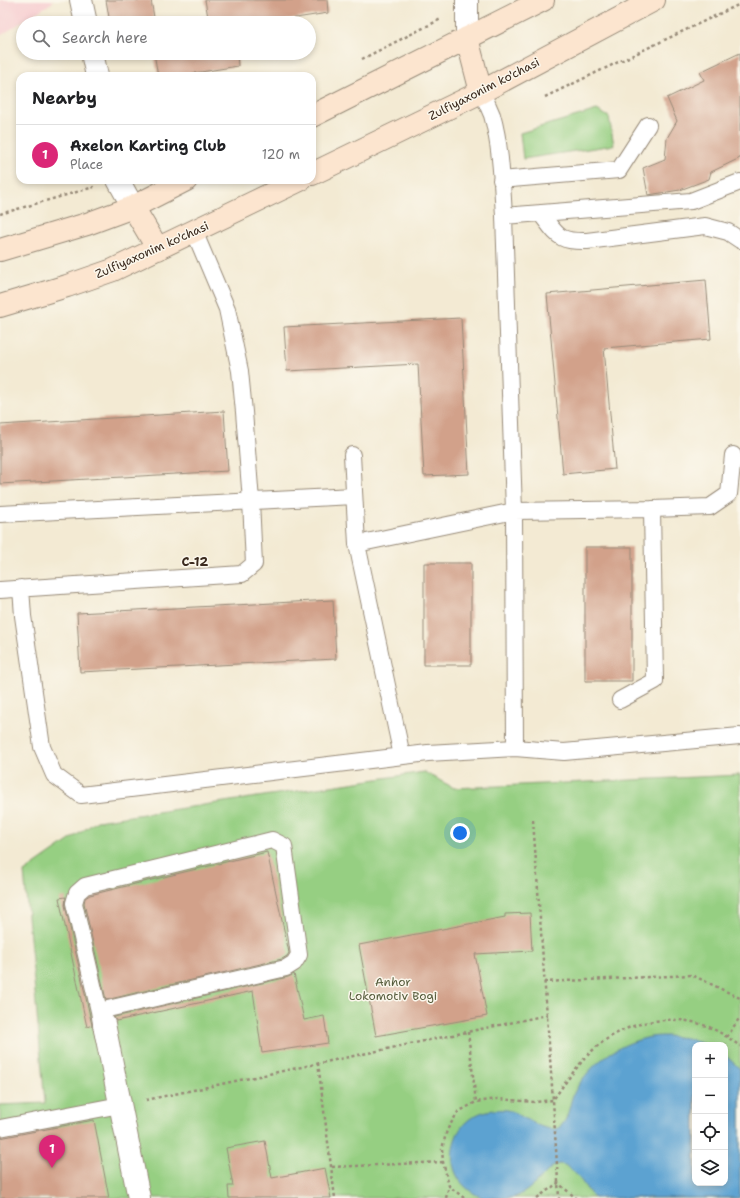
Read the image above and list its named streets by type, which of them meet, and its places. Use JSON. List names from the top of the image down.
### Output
{
  "streets": {
    "main road": ["Zulfiyaxonim ko'chasi"]
  },
  "districts": ["C-12"],
  "parks": ["Anhor Lokomotiv Bogi"],
  "page": {
    "search": "Search here",
    "heading": "Nearby",
    "list": [
      {
        "mark": "1",
        "name": "Axelon Karting Club",
        "note": "Place",
        "value": "120 m"
      }
    ],
    "map_buttons": ["+", "−"],
    "pins": "1"
  }
}
